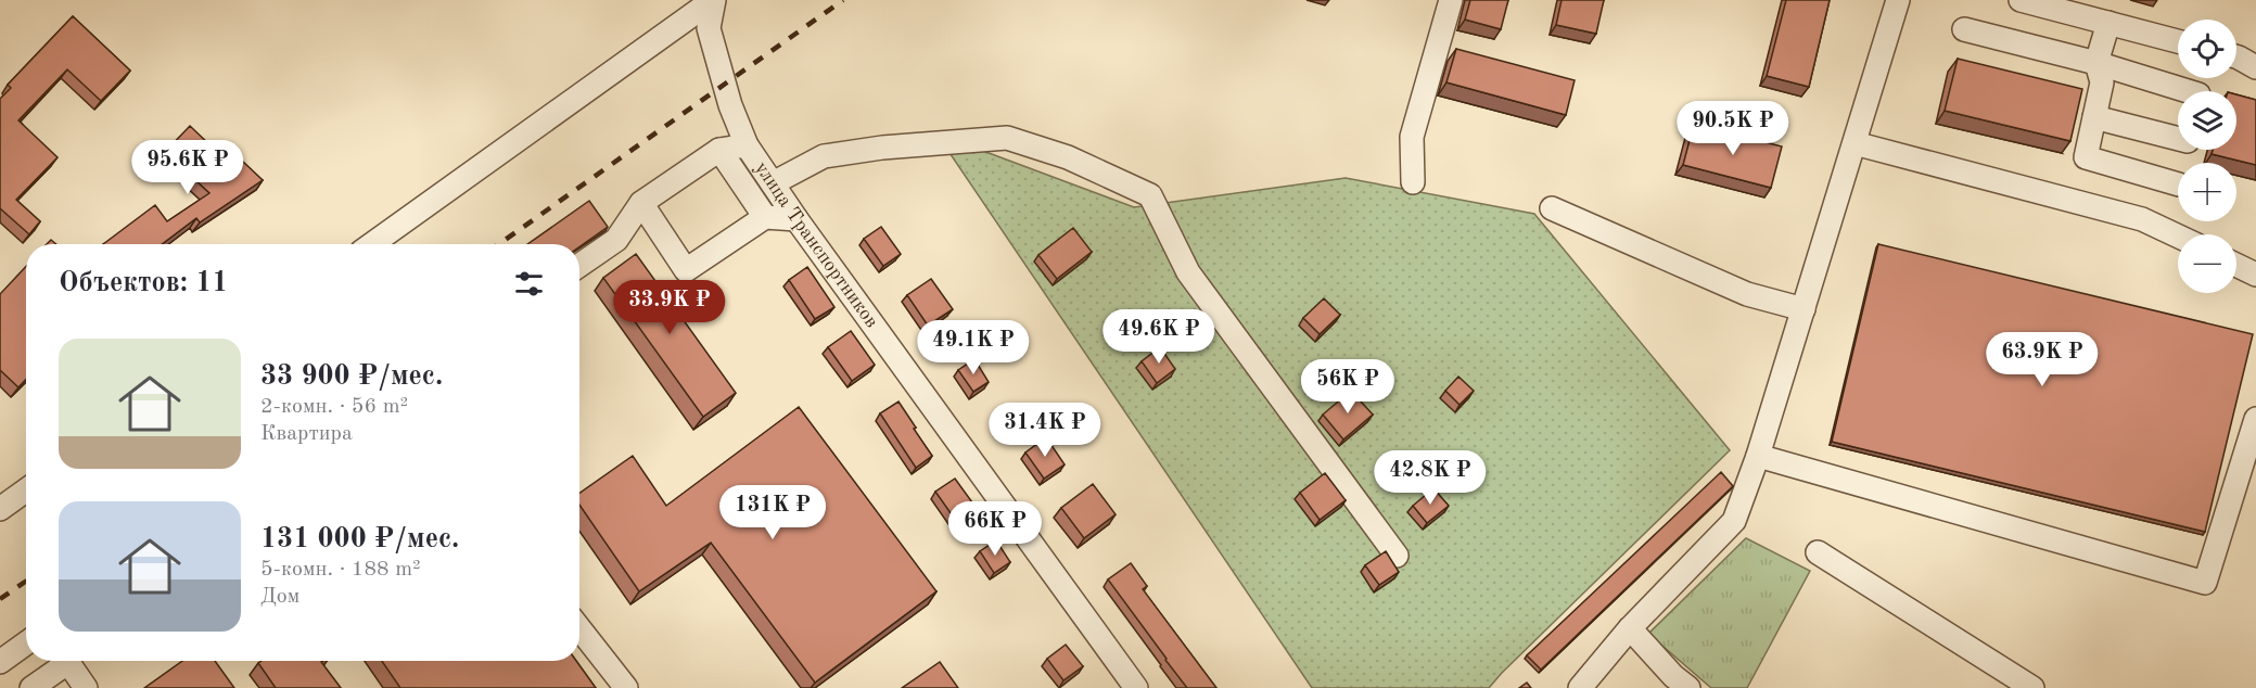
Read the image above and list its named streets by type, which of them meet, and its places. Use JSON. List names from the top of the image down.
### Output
{
  "streets": {
    "street": ["улица Транспортников"]
  },
  "page": {
    "map_buttons": ["+", "−"],
    "price": [
      "90.5K ₽",
      "95.6K ₽",
      "33.9K ₽",
      "49.6K ₽",
      "49.1K ₽",
      "63.9K ₽",
      "56K ₽",
      "31.4K ₽",
      "42.8K ₽",
      "131K ₽",
      "66K ₽"
    ],
    "heading": "Объектов: 11",
    "list": [
      {
        "name": "33 900 ₽/мес.",
        "note": "2-комн. · 56 m² · Квартира"
      },
      {
        "name": "131 000 ₽/мес.",
        "note": "5-комн. · 188 m² · Дом"
      }
    ]
  }
}
